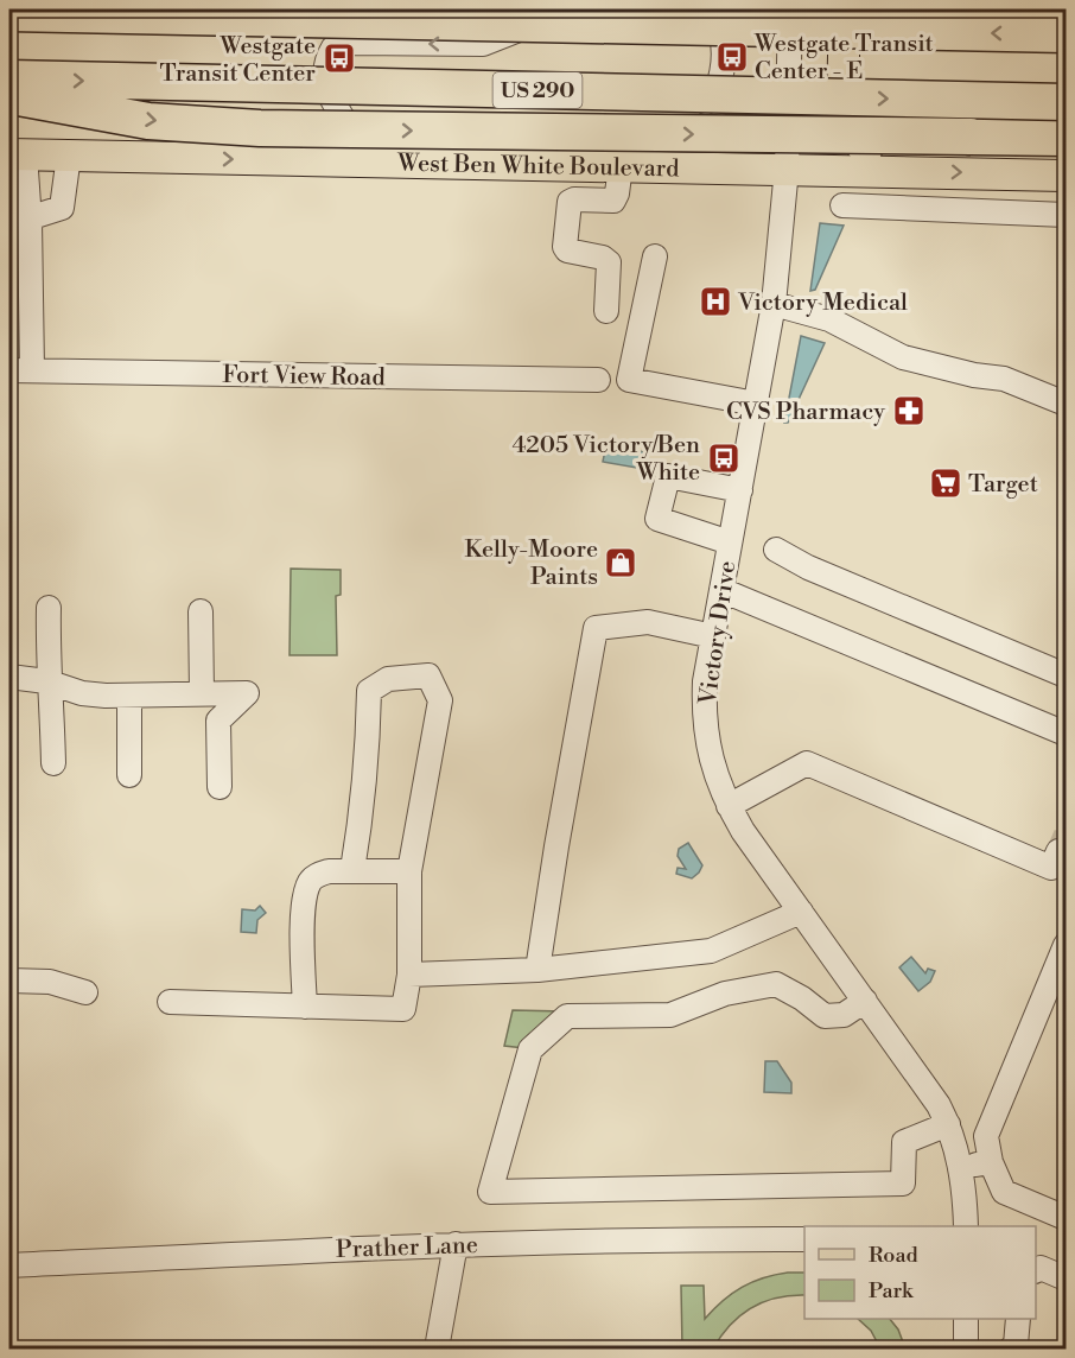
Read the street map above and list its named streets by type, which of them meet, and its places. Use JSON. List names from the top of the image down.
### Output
{
  "streets": {
    "highway": ["US 290"],
    "main road": ["West Ben White Boulevard"],
    "street": ["Fort View Road", "Victory Drive", "Prather Lane"]
  },
  "crossings": [
    ["West Ben White Boulevard", "Victory Drive"]
  ],
  "one_way": ["West Ben White Boulevard"],
  "places": {
    "bus stop": ["Westgate Transit Center - E", "Westgate Transit Center", "4205 Victory/Ben White"],
    "hospital": ["Victory Medical"],
    "pharmacy": ["CVS Pharmacy"],
    "supermarket": ["Target"],
    "shop": ["Kelly-Moore Paints"]
  },
  "legend": ["Road", "Park"]
}
